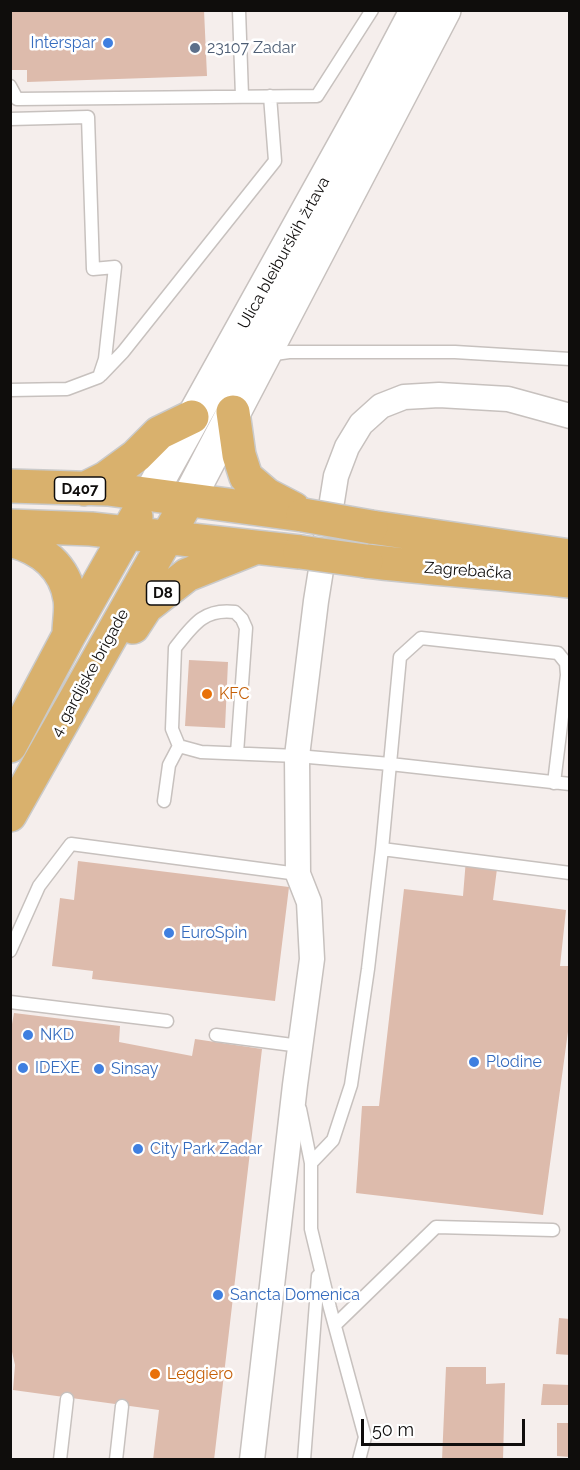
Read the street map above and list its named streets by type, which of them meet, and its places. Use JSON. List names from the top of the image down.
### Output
{
  "streets": {
    "main road": [
      "D407",
      "Zagrebačka",
      "D8",
      "4. gardijske brigade"
    ],
    "street": ["Ulica bleiburških žrtava"]
  },
  "crossings": [
    ["Ulica bleiburških žrtava", "D407"],
    ["Ulica bleiburških žrtava", "Zagrebačka"],
    ["Ulica bleiburških žrtava", "4. gardijske brigade"],
    ["D407", "Zagrebačka"],
    ["Zagrebačka", "D8"],
    ["Zagrebačka", "4. gardijske brigade"],
    ["D8", "4. gardijske brigade"]
  ],
  "places": [
    "Interspar",
    "23107 Zadar",
    "KFC",
    "EuroSpin",
    "NKD",
    "Plodine",
    "IDEXE",
    "Sinsay",
    "City Park Zadar",
    "Sancta Domenica",
    "Leggiero"
  ],
  "scale_bar": "50 m"
}
